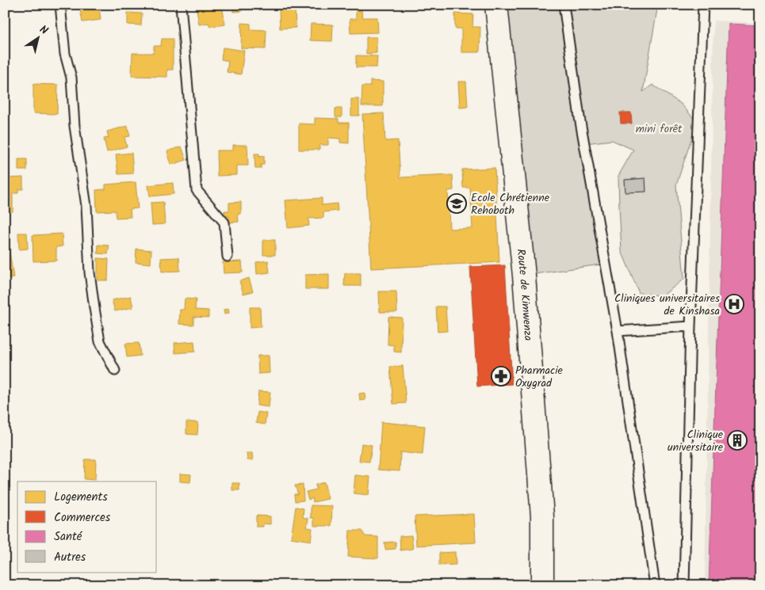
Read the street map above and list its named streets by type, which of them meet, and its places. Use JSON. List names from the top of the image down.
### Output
{
  "streets": {
    "street": ["Route de Kimwenza"]
  },
  "parks": ["mini forêt"],
  "places": {
    "school or university": ["Ecole Chrétienne Rehoboth"],
    "hospital": ["Cliniques universitaires de Kinshasa"],
    "pharmacy": ["Pharmacie Oxygrad"],
    "building": ["Clinique universitaire"]
  },
  "legend": [
    "Logements",
    "Commerces",
    "Santé",
    "Autres"
  ],
  "north": "top right"
}
